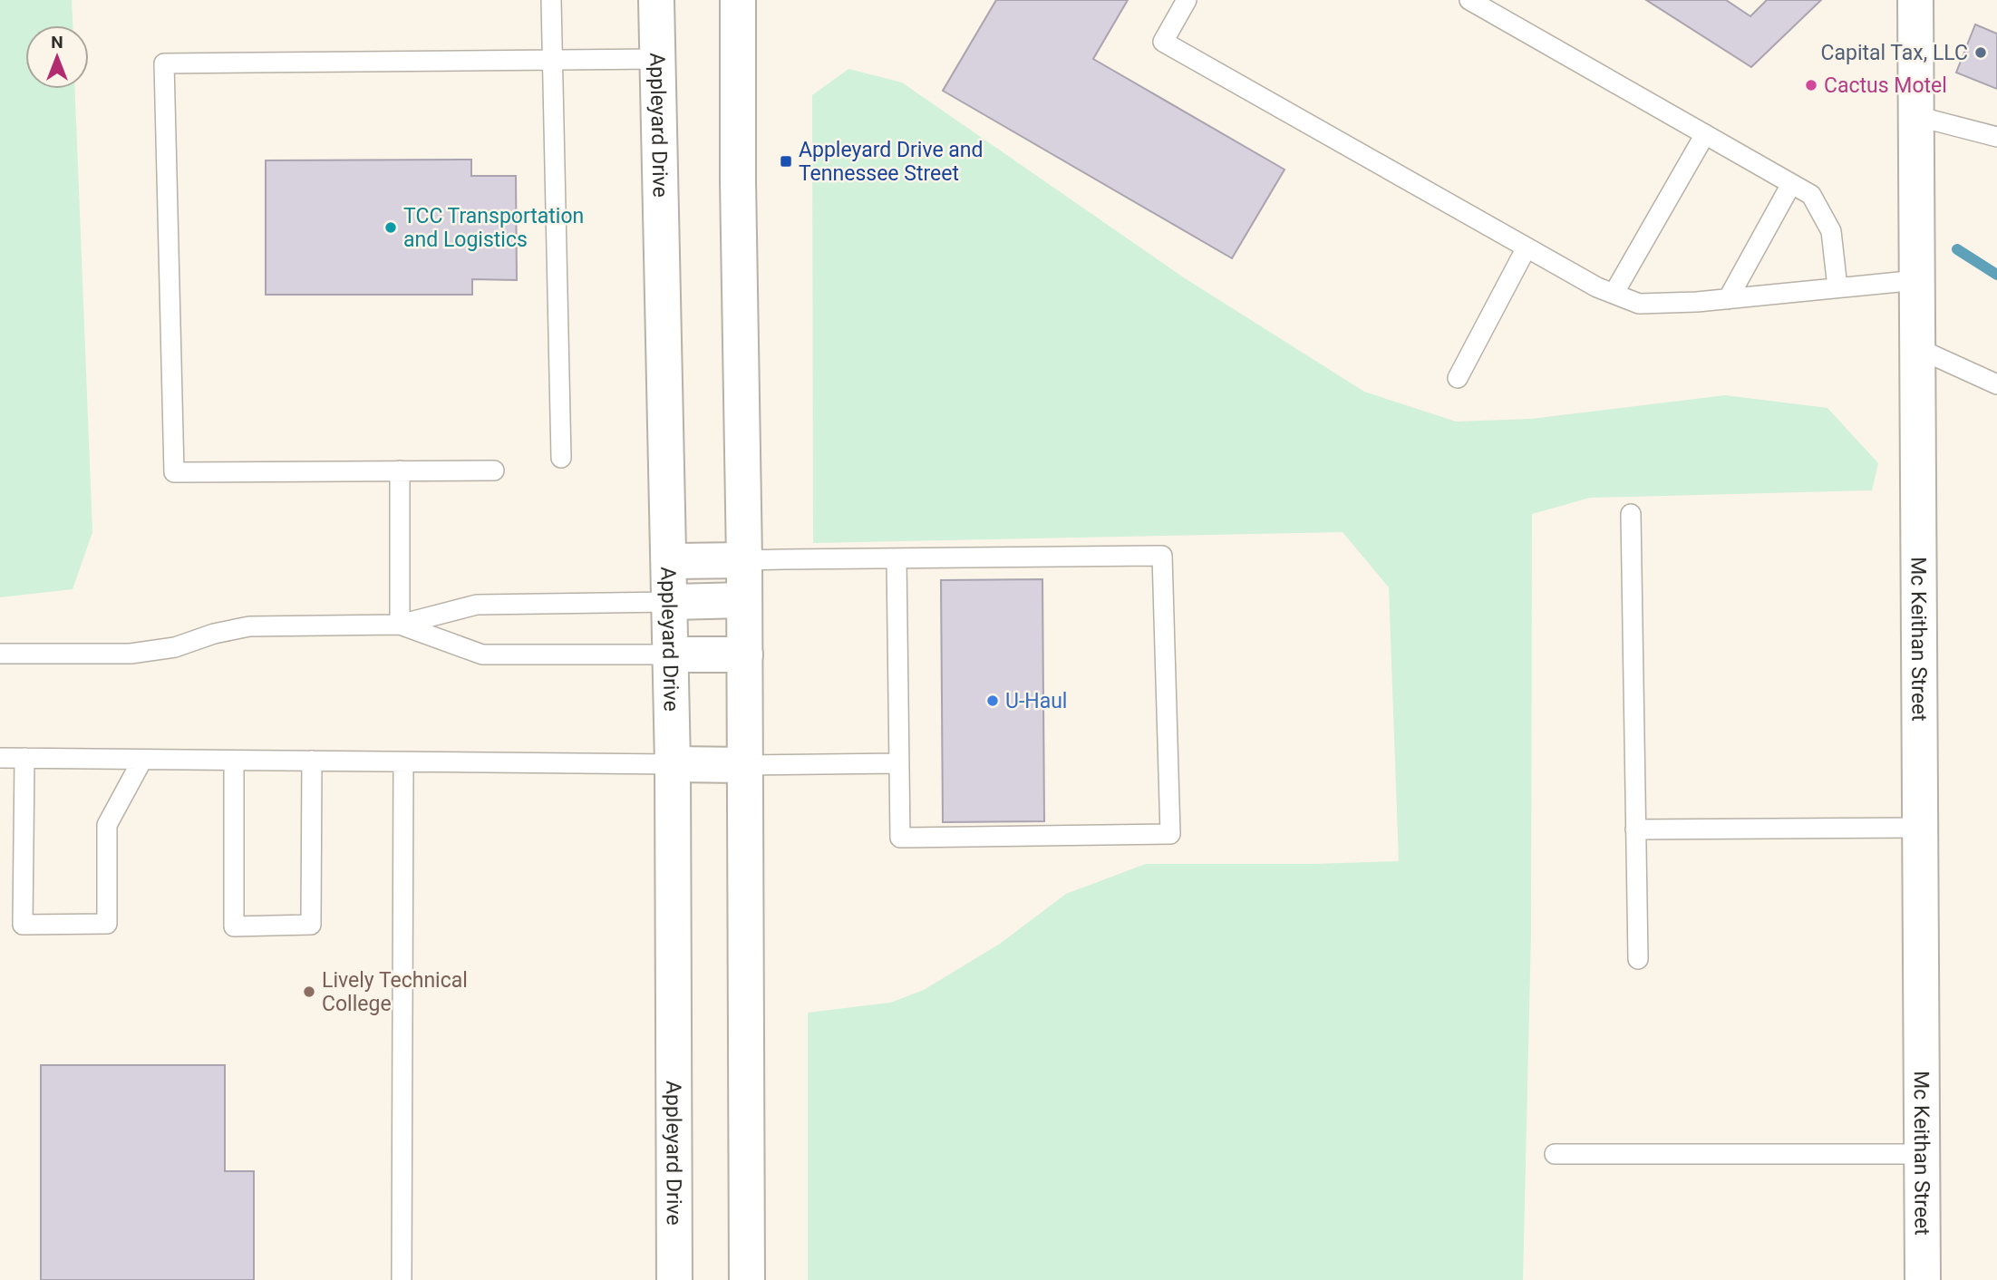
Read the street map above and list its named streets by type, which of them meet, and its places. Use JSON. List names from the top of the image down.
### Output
{
  "streets": {
    "main road": ["Appleyard Drive", "Mc Keithan Street"]
  },
  "places": {
    "other": [
      "Capital Tax, LLC",
      "Cactus Motel",
      "TCC Transportation and Logistics",
      "U-Haul",
      "Lively Technical College"
    ],
    "transit": ["Appleyard Drive and Tennessee Street"]
  },
  "north": "top"
}
